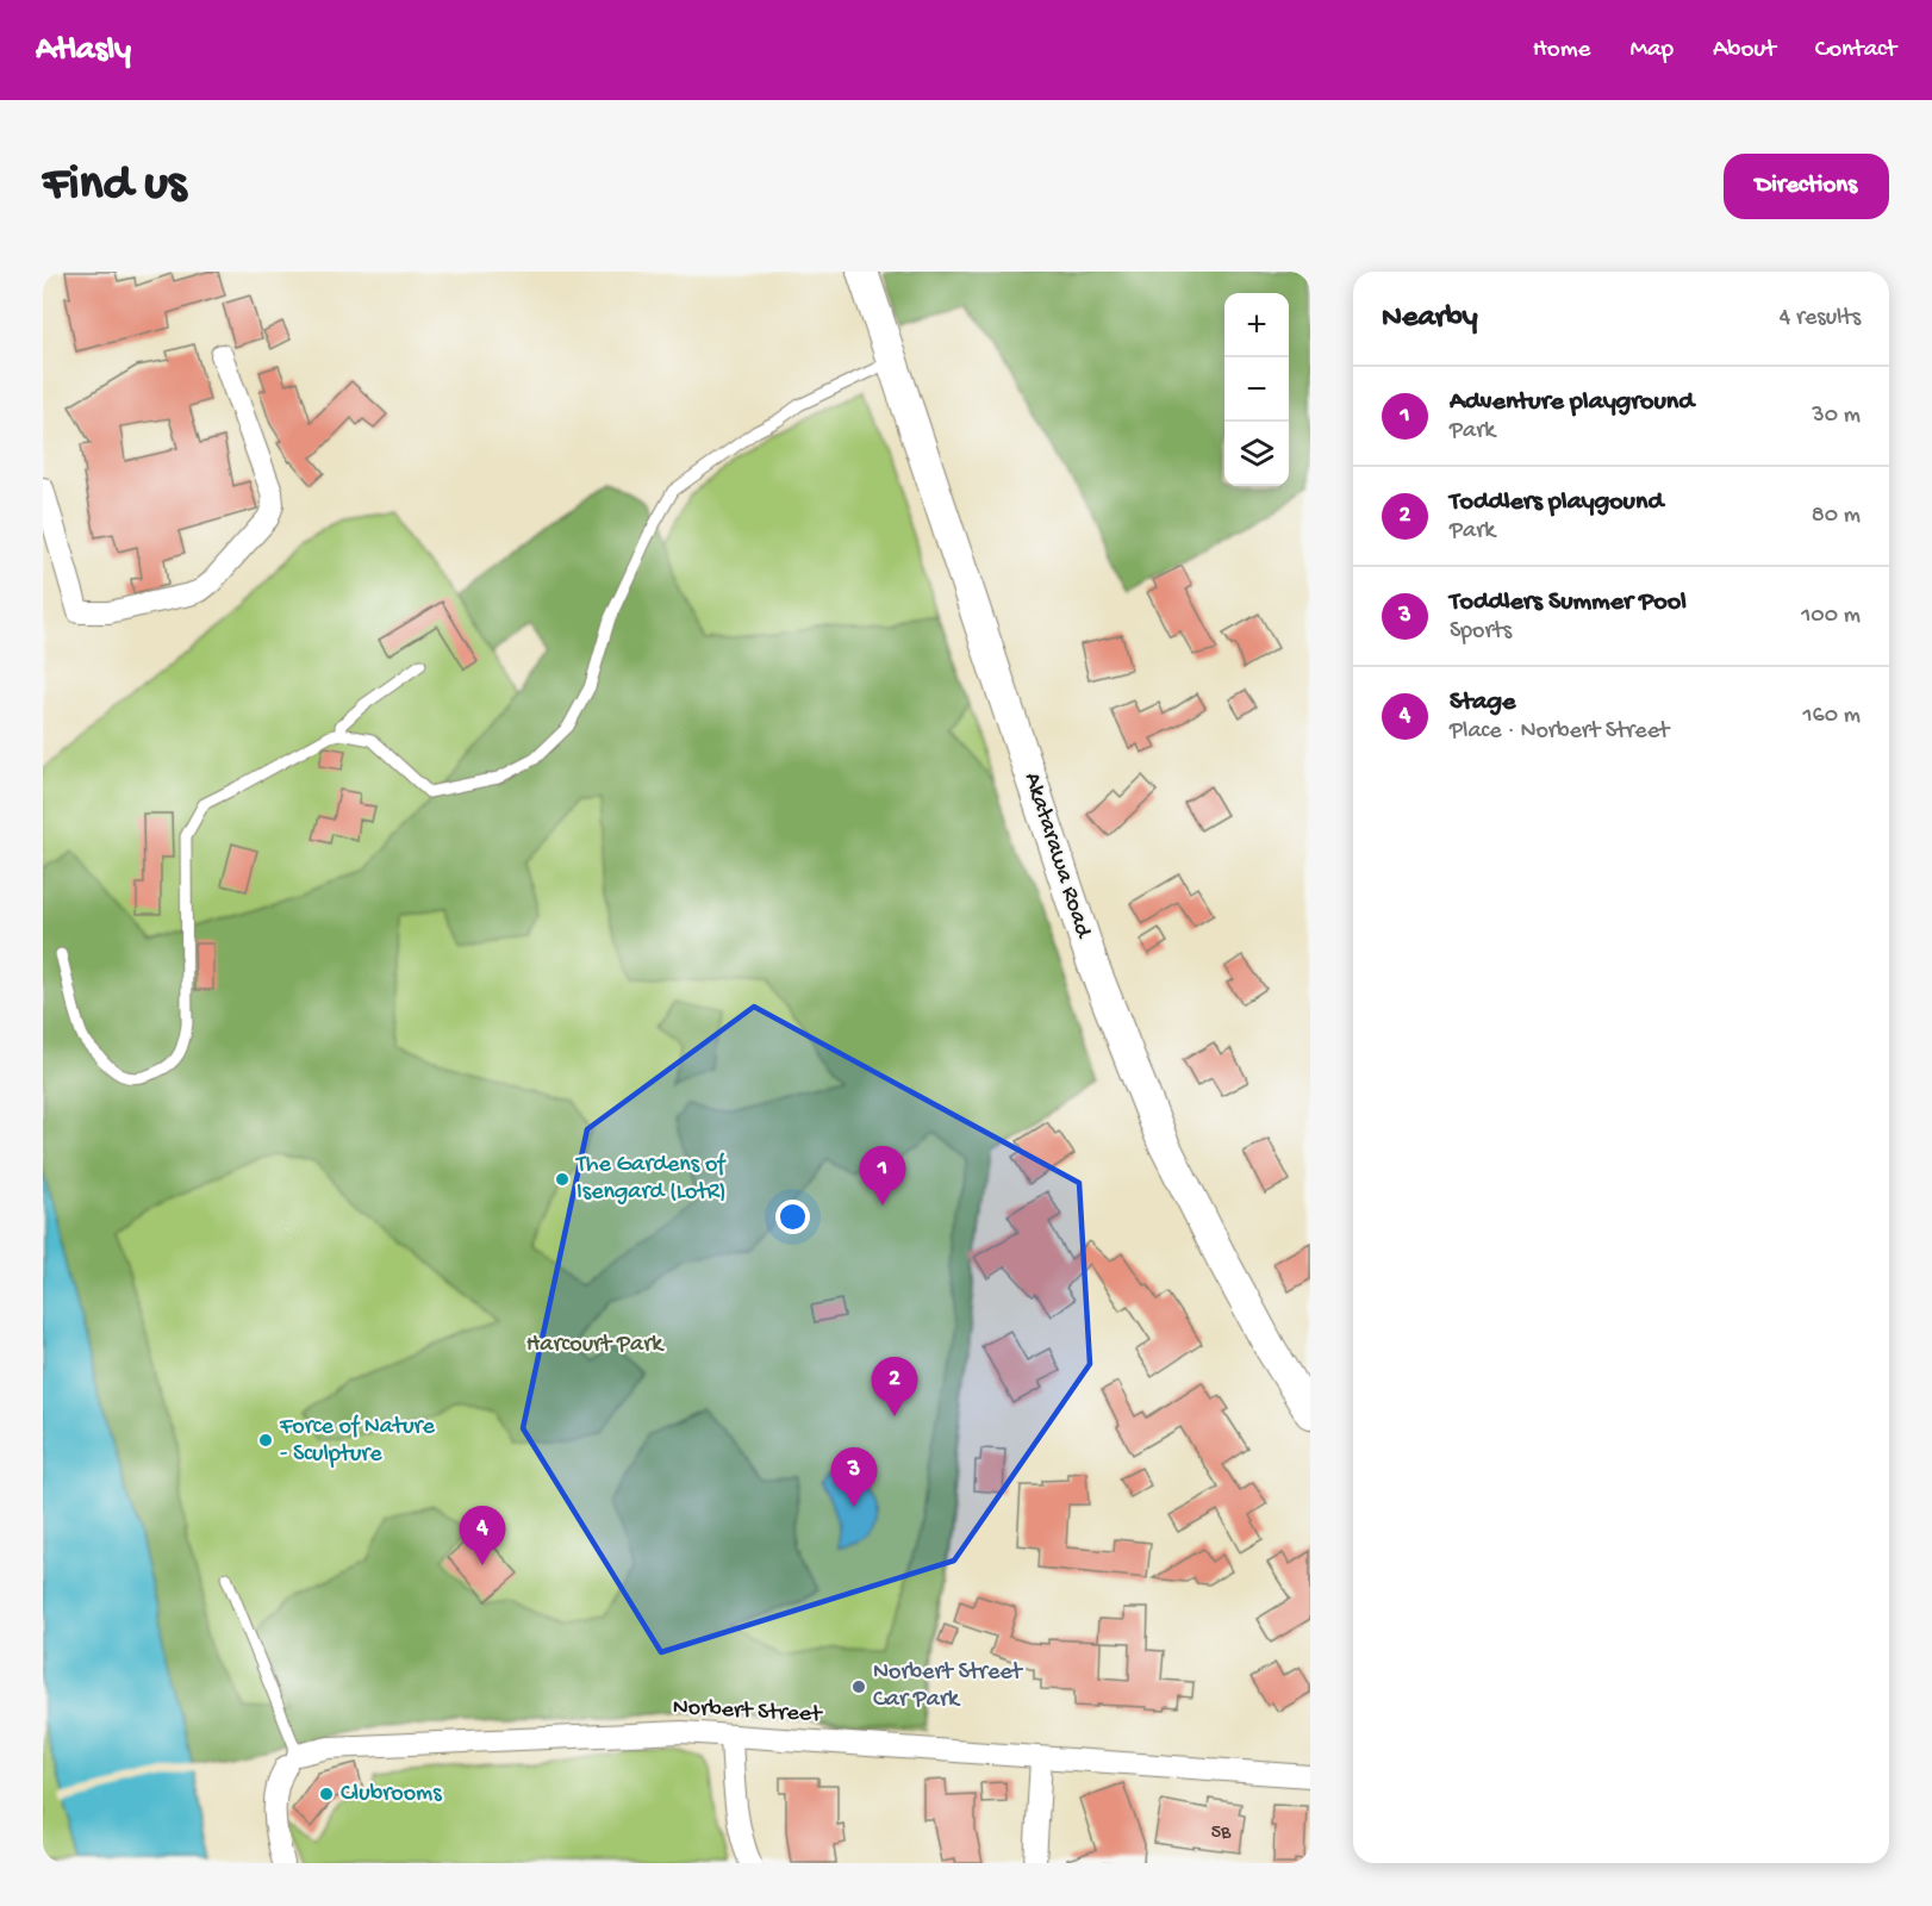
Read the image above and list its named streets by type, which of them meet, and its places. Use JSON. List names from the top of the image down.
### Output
{
  "streets": {
    "street": ["Akatarawa Road", "Norbert Street"]
  },
  "parks": ["Harcourt Park"],
  "places": [
    "The Gardens of Isengard (LotR)",
    "Force of Nature - Sculpture",
    "Norbert Street Car Park",
    "Clubrooms"
  ],
  "house_numbers": ["5B"],
  "page": {
    "header": "Atlasly",
    "nav": [
      "Home",
      "Map",
      "About",
      "Contact"
    ],
    "buttons": "Directions",
    "title": "Find us",
    "heading": ["Nearby", "4 results"],
    "map_buttons": ["+", "−"],
    "list": [
      {
        "mark": "1",
        "name": "Adventure playground",
        "note": "Park",
        "value": "30 m"
      },
      {
        "mark": "2",
        "name": "Toddlers playgound",
        "note": "Park",
        "value": "80 m"
      },
      {
        "mark": "3",
        "name": "Toddlers Summer Pool",
        "note": "Sports",
        "value": "100 m"
      },
      {
        "mark": "4",
        "name": "Stage",
        "note": "Place · Norbert Street",
        "value": "160 m"
      }
    ],
    "pins": [
      "1",
      "2",
      "3",
      "4"
    ]
  }
}
